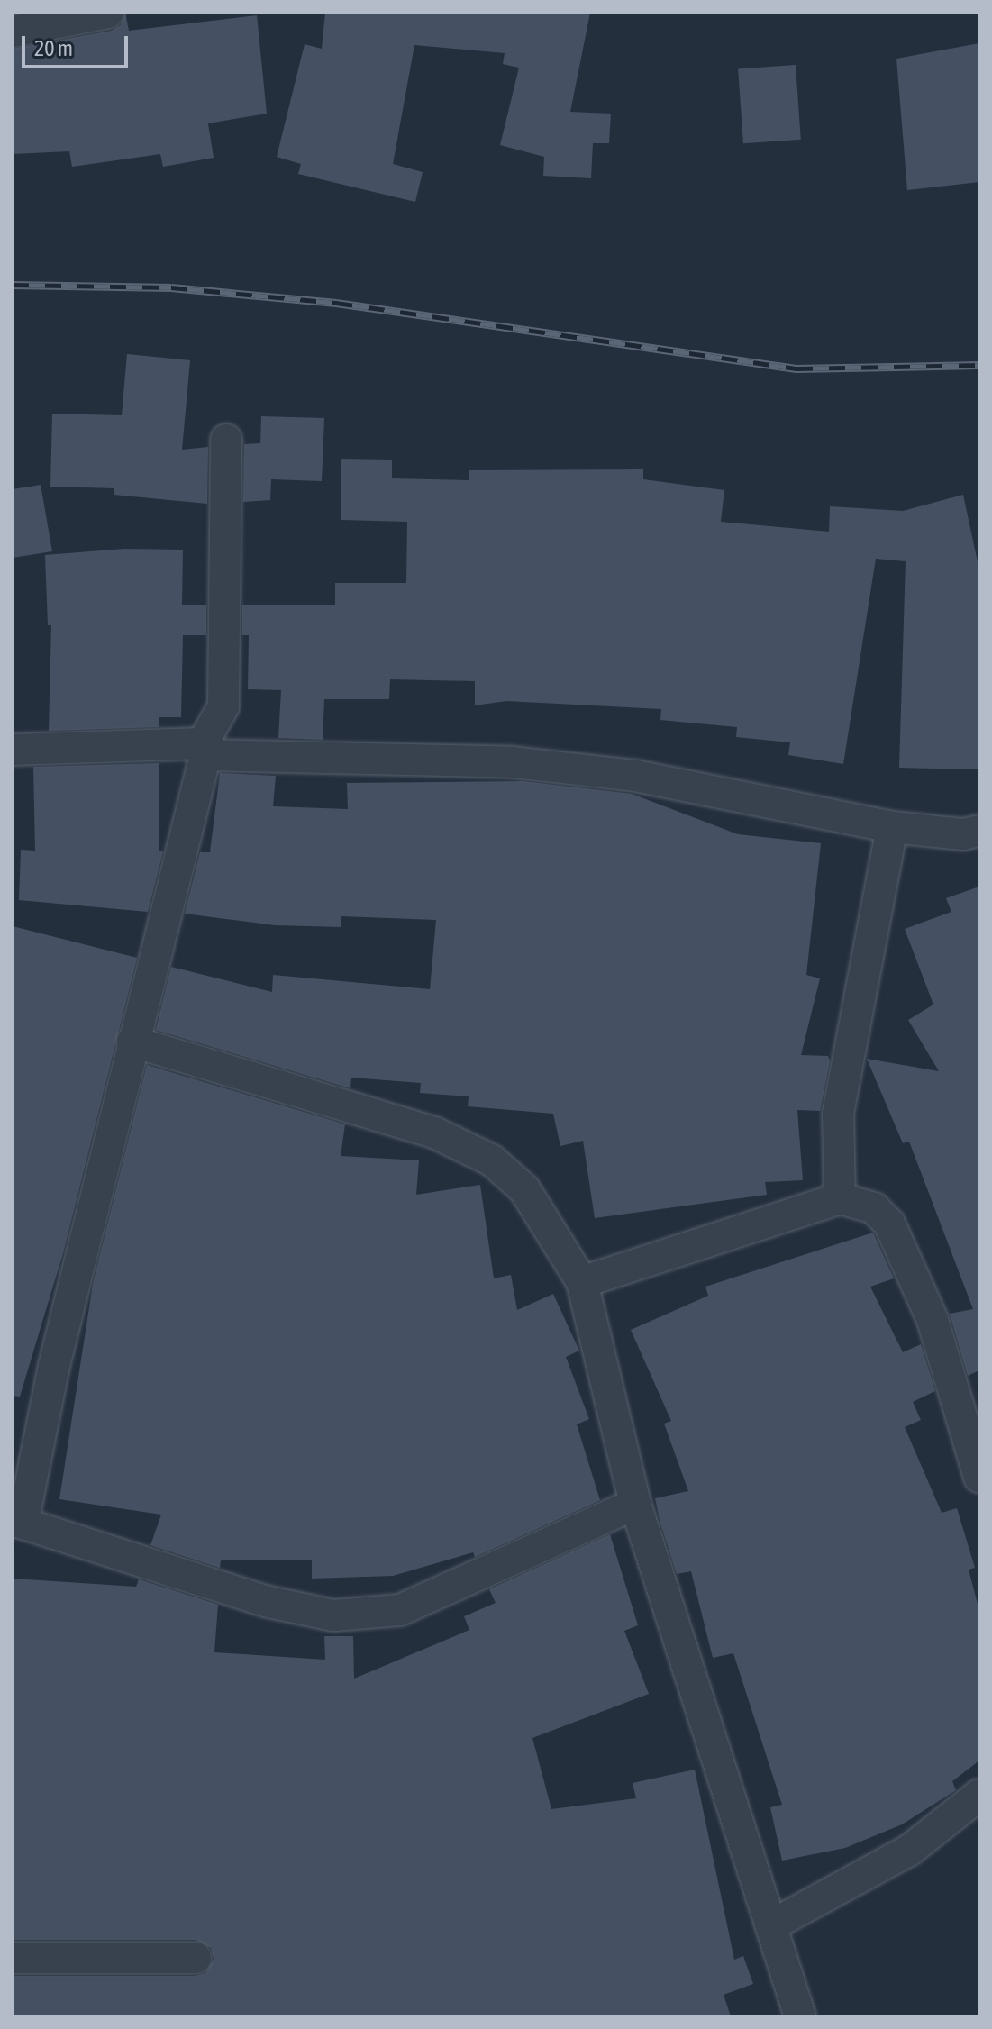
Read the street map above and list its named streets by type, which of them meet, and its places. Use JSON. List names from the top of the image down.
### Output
{
  "scale_bar": "20 m"
}
